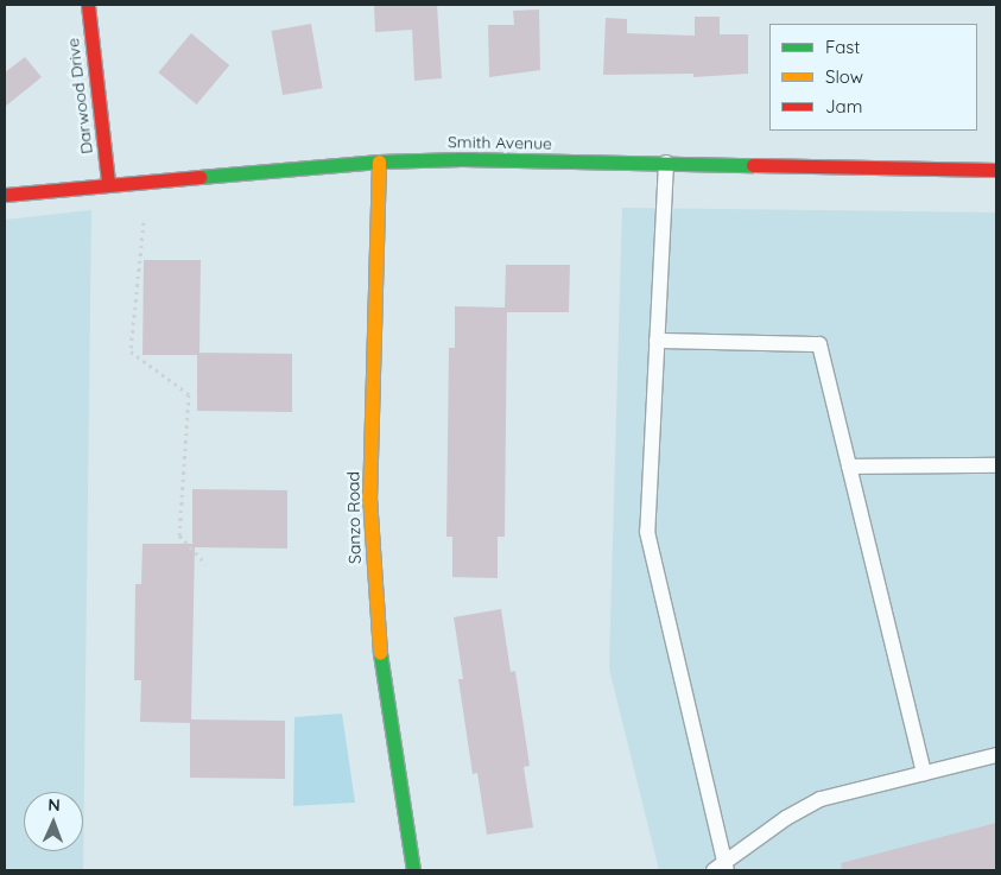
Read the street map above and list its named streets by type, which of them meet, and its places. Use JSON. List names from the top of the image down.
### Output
{
  "streets": {
    "main road": ["Darwood Drive", "Smith Avenue", "Sanzo Road"]
  },
  "crossings": [
    ["Darwood Drive", "Smith Avenue"],
    ["Smith Avenue", "Sanzo Road"]
  ],
  "legend": ["Fast", "Slow", "Jam"],
  "north": "top"
}
